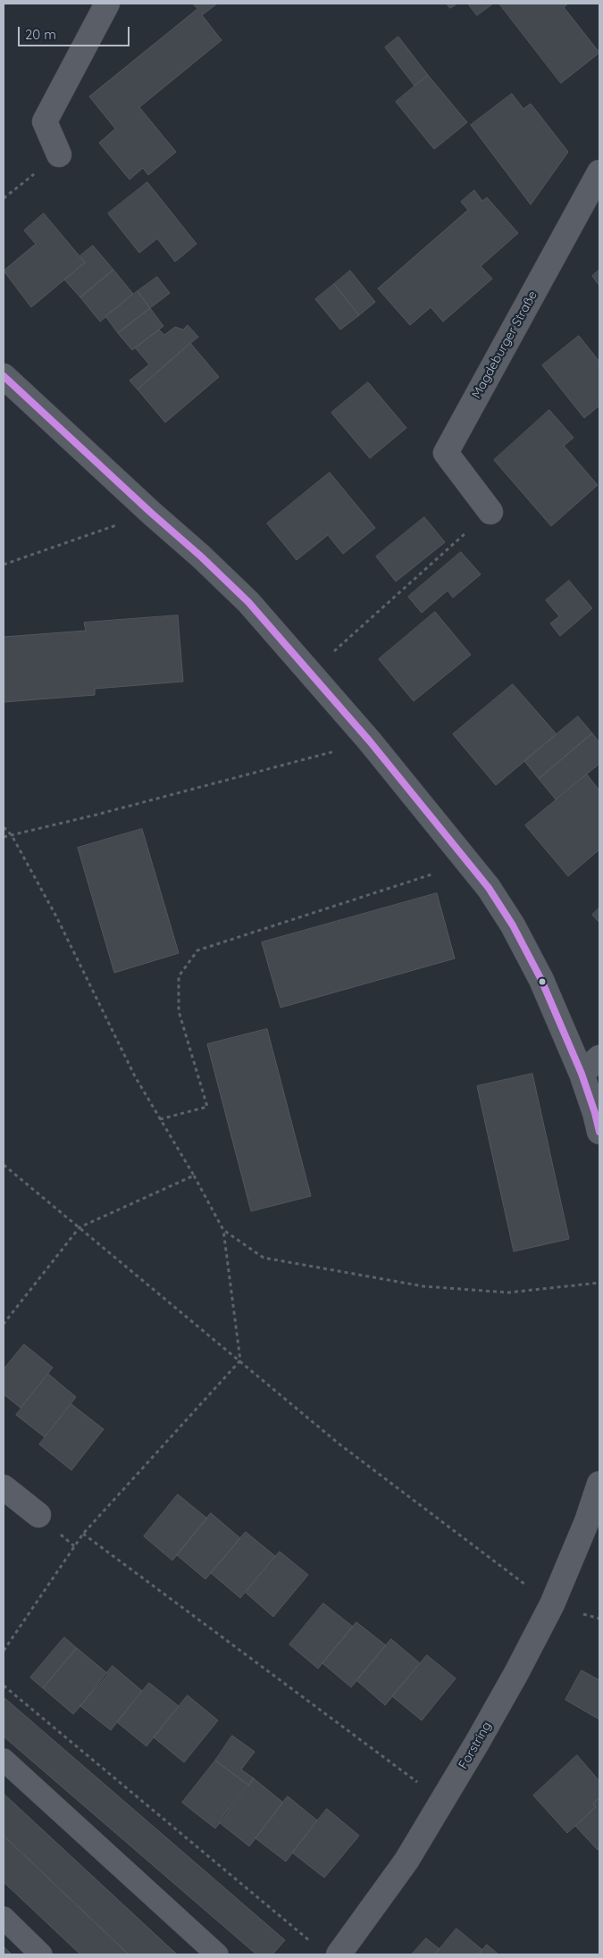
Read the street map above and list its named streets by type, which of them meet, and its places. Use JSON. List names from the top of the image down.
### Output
{
  "streets": {
    "street": ["Magdeburger Straße", "Forstring"]
  },
  "scale_bar": "20 m"
}
